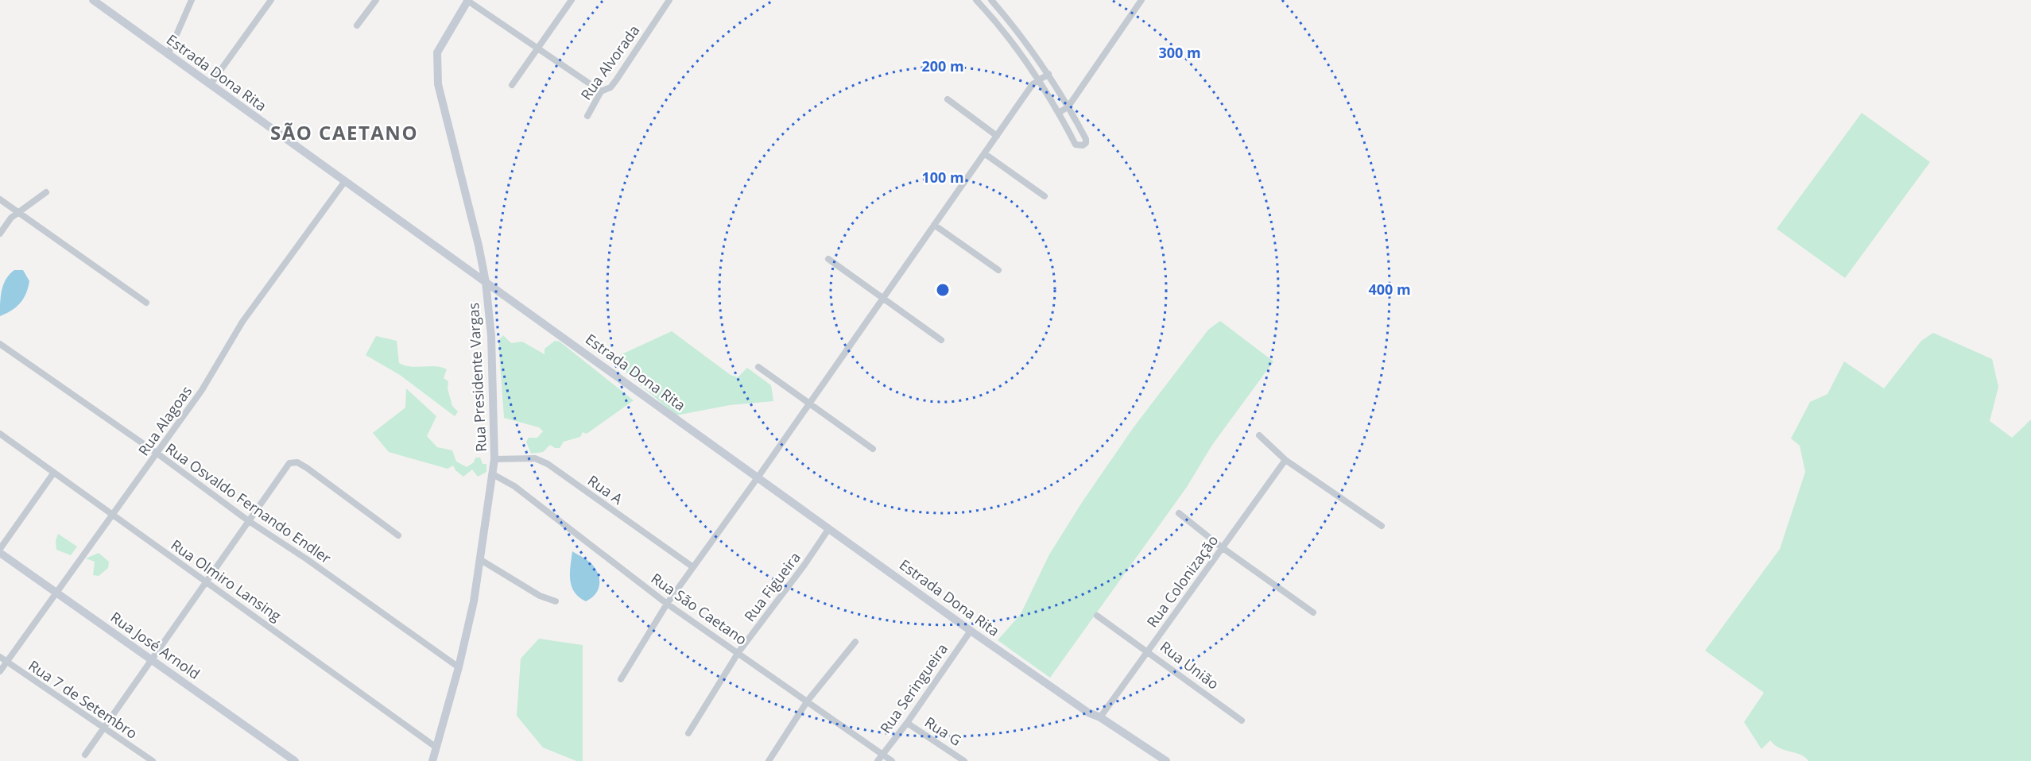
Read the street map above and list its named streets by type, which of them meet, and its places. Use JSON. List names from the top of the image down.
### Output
{
  "streets": {
    "main road": ["Estrada Dona Rita", "Rua Presidente Vargas", "Rua José Arnold"],
    "street": [
      "Rua Alvorada",
      "Rua Alagoas",
      "Rua A",
      "Rua Osvaldo Fernando Endler",
      "Rua Olmiro Lansing",
      "Rua Colonização",
      "Rua Figueira",
      "Rua São Caetano",
      "Rua União",
      "Rua Seringueira",
      "Rua 7 de Setembro",
      "Rua G"
    ]
  },
  "crossings": [
    ["Estrada Dona Rita", "Rua Presidente Vargas"],
    ["Estrada Dona Rita", "Rua Alagoas"],
    ["Estrada Dona Rita", "Rua Colonização"],
    ["Estrada Dona Rita", "Rua Figueira"],
    ["Estrada Dona Rita", "Rua Seringueira"],
    ["Rua Presidente Vargas", "Rua A"],
    ["Rua Presidente Vargas", "Rua Osvaldo Fernando Endler"],
    ["Rua Presidente Vargas", "Rua Olmiro Lansing"],
    ["Rua Presidente Vargas", "Rua São Caetano"],
    ["Rua Alagoas", "Rua Osvaldo Fernando Endler"],
    ["Rua Alagoas", "Rua Olmiro Lansing"],
    ["Rua Alagoas", "Rua José Arnold"],
    ["Rua Alagoas", "Rua 7 de Setembro"],
    ["Rua Colonização", "Rua União"],
    ["Rua Figueira", "Rua São Caetano"],
    ["Rua São Caetano", "Rua Seringueira"],
    ["Rua Seringueira", "Rua G"]
  ],
  "districts": ["SÃO CAETANO"],
  "rings": [
    "300 m",
    "200 m",
    "100 m",
    "400 m"
  ]
}
